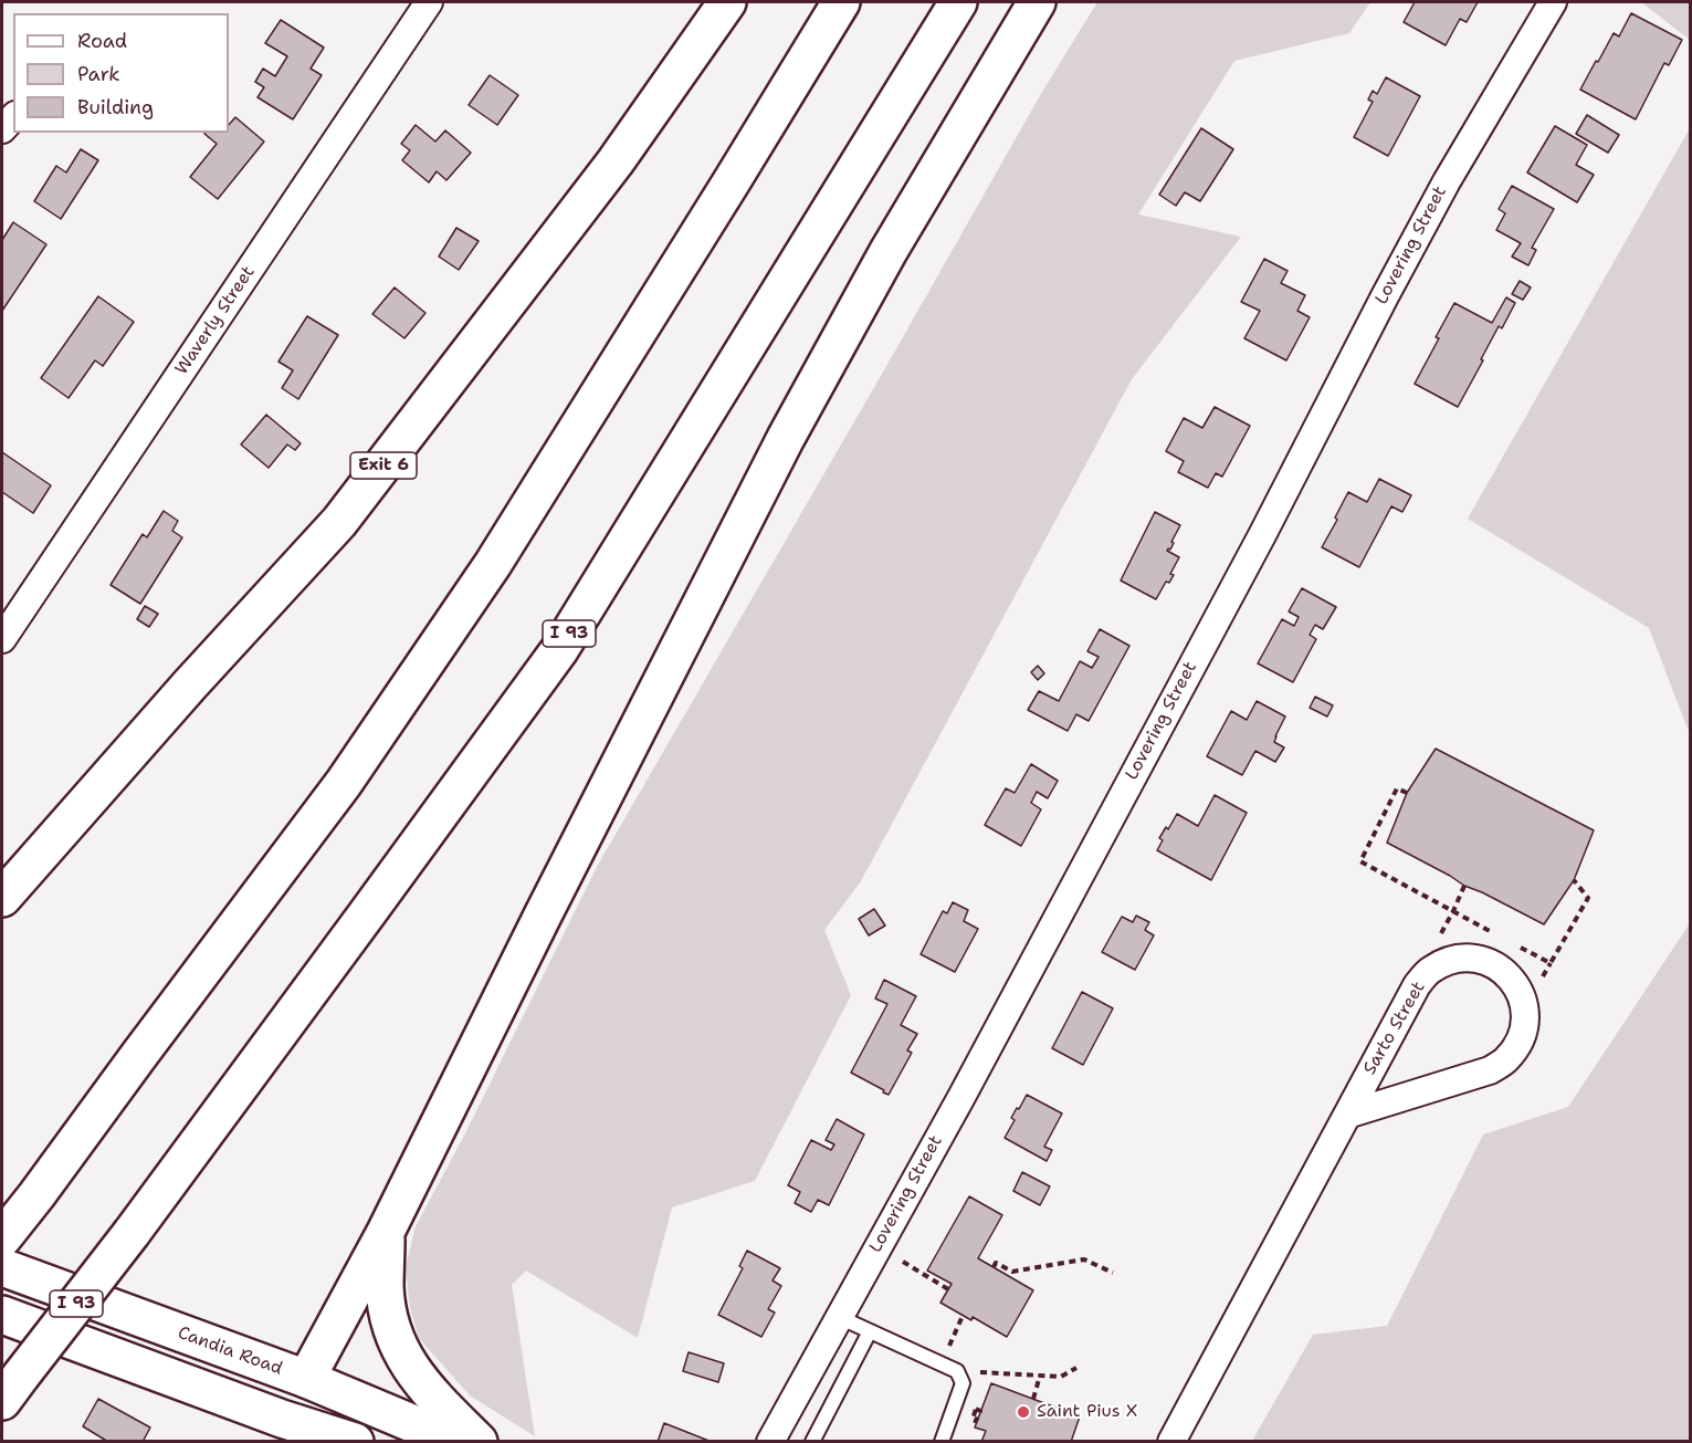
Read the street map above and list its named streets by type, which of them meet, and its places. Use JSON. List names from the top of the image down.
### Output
{
  "streets": {
    "main road": ["Exit 6", "I 93", "Candia Road"],
    "street": ["Lovering Street", "Waverly Street", "Sarto Street"]
  },
  "places": ["Saint Pius X"],
  "legend": ["Road", "Park", "Building"]
}
